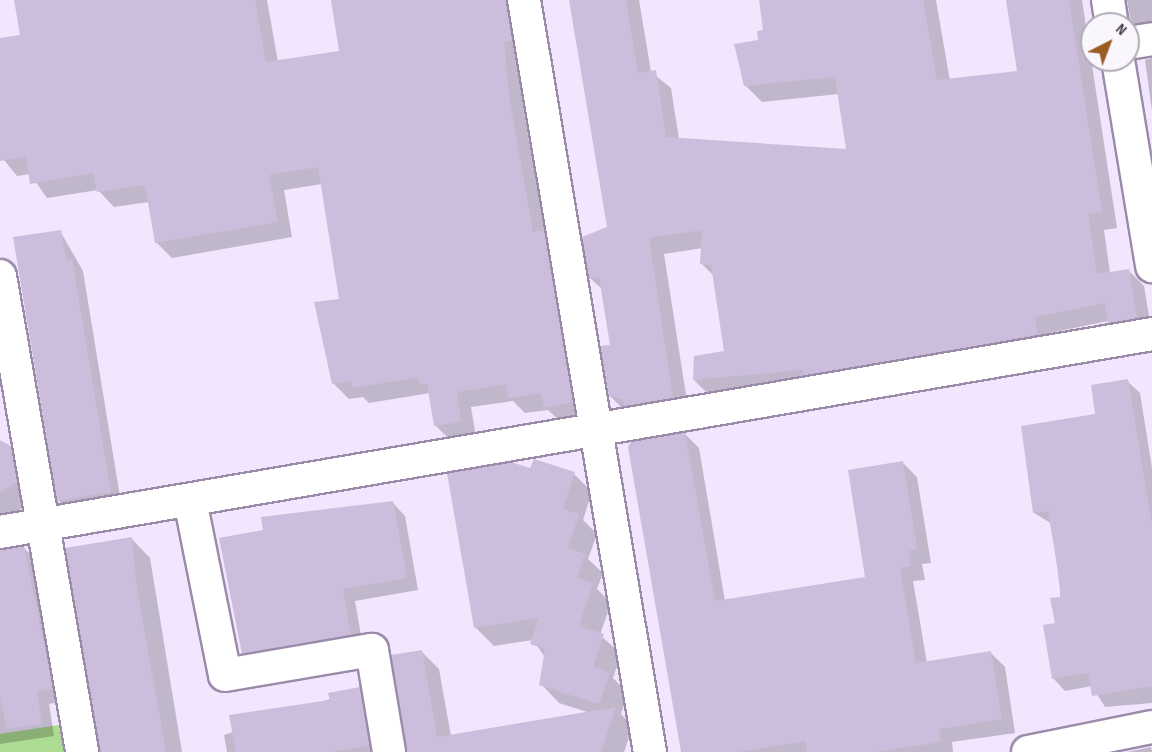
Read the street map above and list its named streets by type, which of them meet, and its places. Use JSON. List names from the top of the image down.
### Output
{
  "north": "top right"
}
